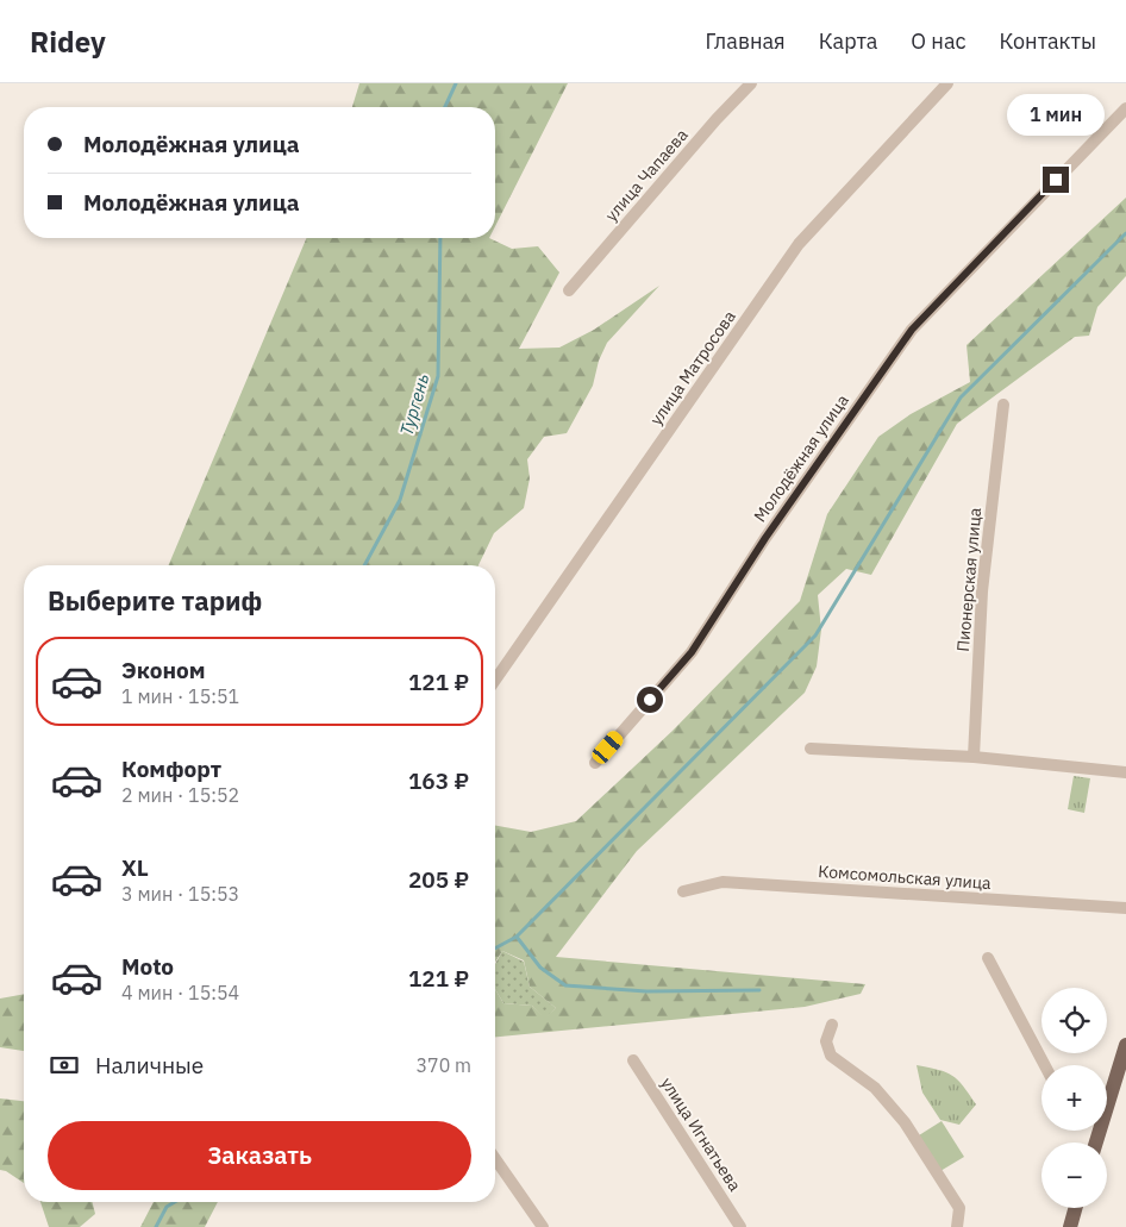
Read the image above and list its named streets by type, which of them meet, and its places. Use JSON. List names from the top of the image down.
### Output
{
  "streets": {
    "street": [
      "улица Чапаева",
      "улица Матросова",
      "Молодёжная улица",
      "Пионерская улица",
      "Комсомольская улица",
      "улица Игнатьева"
    ]
  },
  "water": ["Тургень"],
  "page": {
    "header": "Ridey",
    "nav": [
      "Главная",
      "Карта",
      "О нас",
      "Контакты"
    ],
    "bubble": "1 мин",
    "banner": ["Молодёжная улица", "Молодёжная улица"],
    "heading": "Выберите тариф",
    "list": [
      {
        "name": "Эконом",
        "note": "1 мин · 15:51",
        "value": "121 ₽"
      },
      {
        "name": "Комфорт",
        "note": "2 мин · 15:52",
        "value": "163 ₽"
      },
      {
        "name": "XL",
        "note": "3 мин · 15:53",
        "value": "205 ₽"
      },
      {
        "name": "Moto",
        "note": "4 мин · 15:54",
        "value": "121 ₽"
      }
    ],
    "map_buttons": ["+", "−"],
    "pay": ["Наличные", "370 m"],
    "buttons": "Заказать"
  }
}
